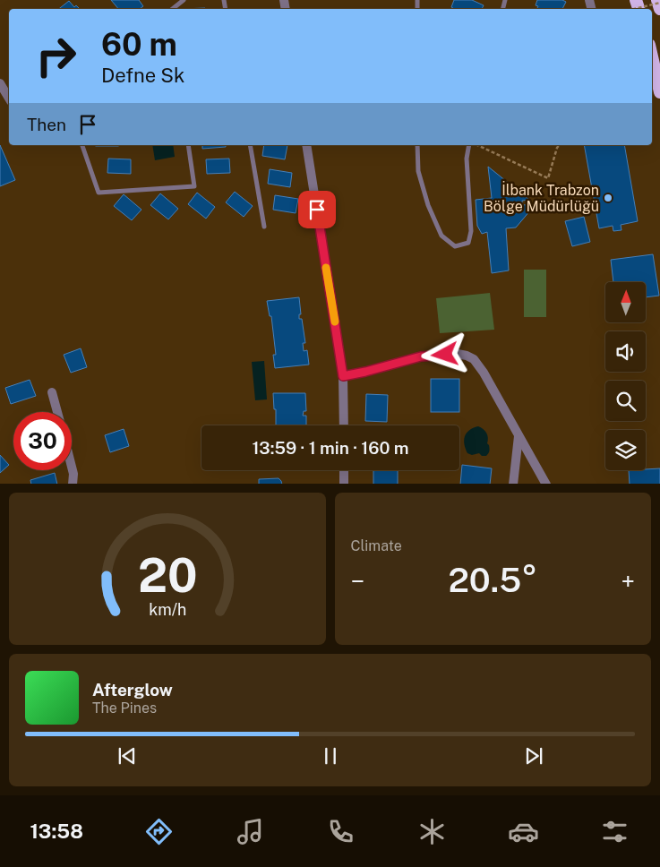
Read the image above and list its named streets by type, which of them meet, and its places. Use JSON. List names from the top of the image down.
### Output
{
  "places": ["İlbank Trabzon Bölge Müdürlüğü"],
  "north": "top",
  "page": {
    "turn": ["60 m", "Defne Sk"],
    "then": "Then",
    "limit": "30",
    "trip": "13:59 · 1 min · 160 m",
    "tile": "Climate",
    "heat": ["−", "20.5°", "+"],
    "song": ["Afterglow", "The Pines"],
    "tabs": "13:58",
    "gauge": ["20", "km/h"]
  }
}
